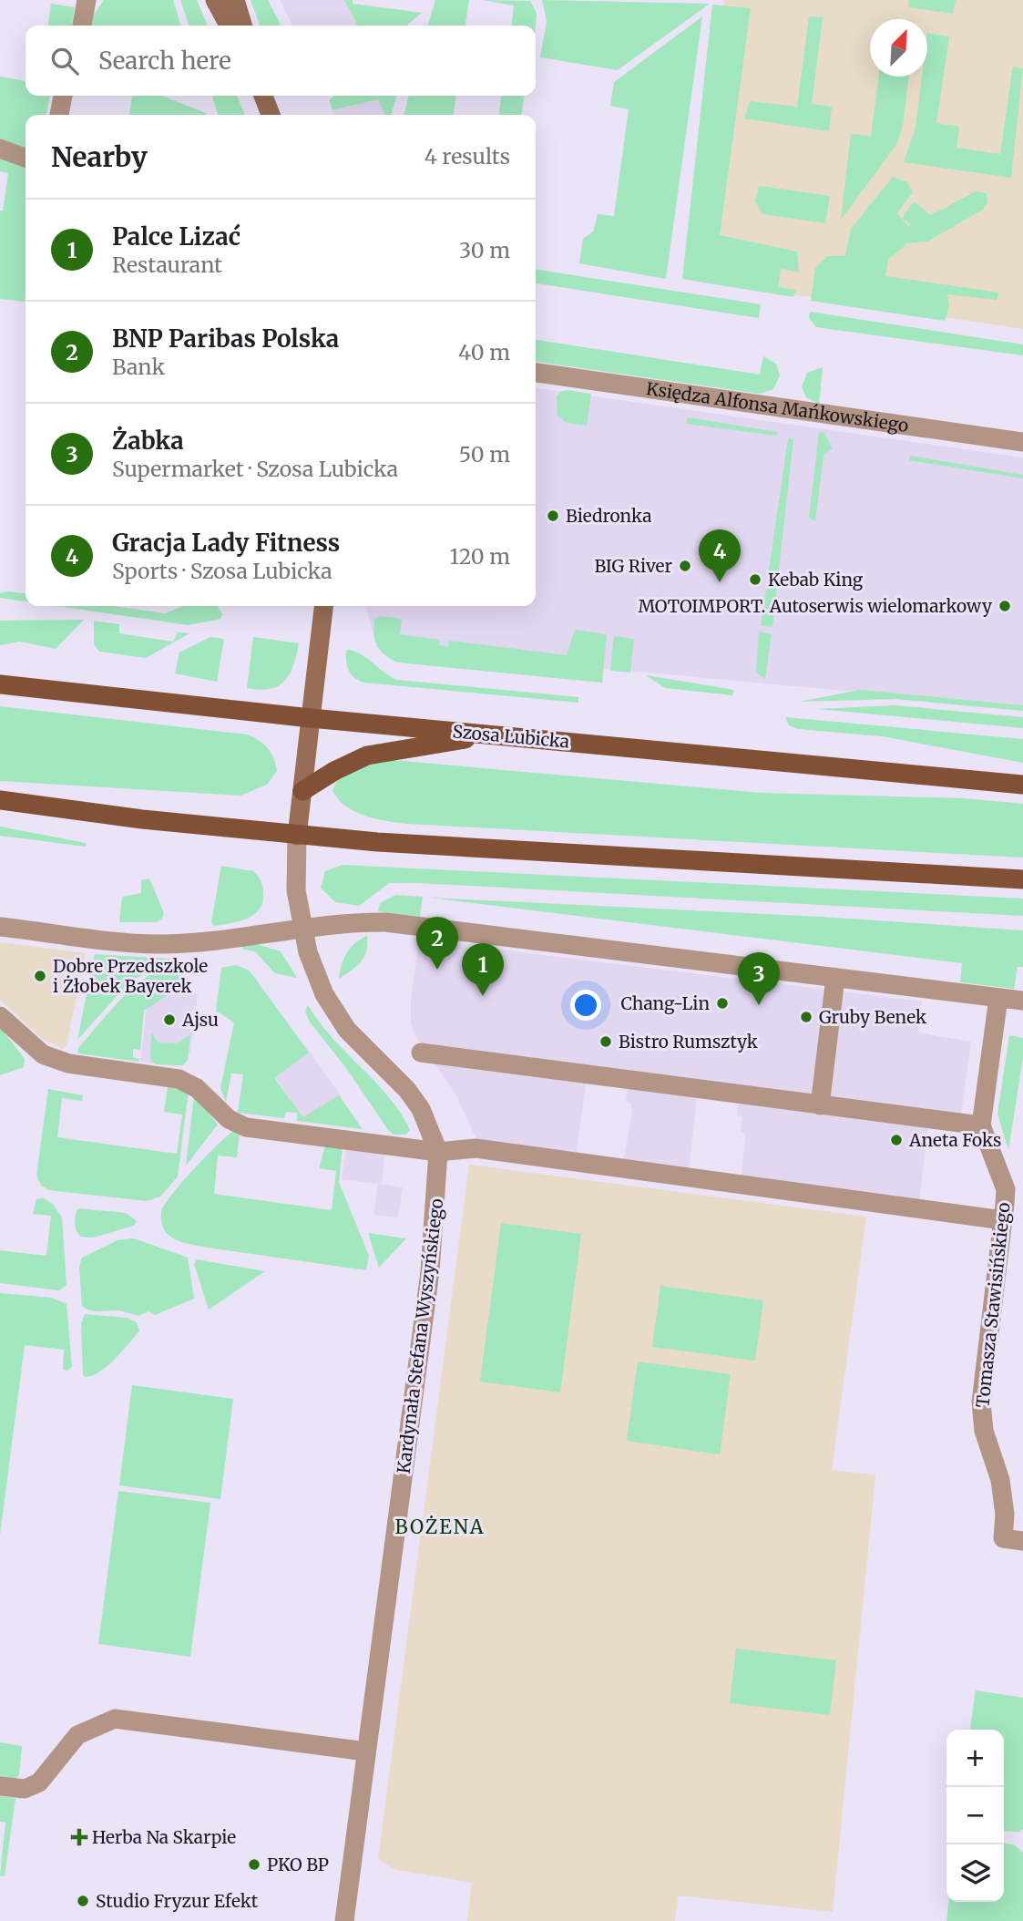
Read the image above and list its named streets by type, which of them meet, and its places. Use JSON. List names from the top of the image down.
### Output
{
  "streets": {
    "main road": ["Szosa Lubicka"],
    "street": ["Księdza Alfonsa Mańkowskiego", "Tomasza Stawisińskiego", "Kardynała Stefana Wyszyńskiego"]
  },
  "crossings": [
    ["Szosa Lubicka", "Kardynała Stefana Wyszyńskiego"]
  ],
  "districts": ["BOŻENA"],
  "places": {
    "other": [
      "Biedronka",
      "BIG River",
      "Kebab King",
      "MOTOIMPORT. Autoserwis wielomarkowy",
      "Dobre Przedszkole i Żłobek Bayerek",
      "Chang-Lin",
      "Gruby Benek",
      "Ajsu",
      "Bistro Rumsztyk",
      "Aneta Foks",
      "PKO BP",
      "Studio Fryzur Efekt"
    ],
    "health": ["Herba Na Skarpie"]
  },
  "north": "top right",
  "page": {
    "search": "Search here",
    "heading": ["Nearby", "4 results"],
    "list": [
      {
        "mark": "1",
        "name": "Palce Lizać",
        "note": "Restaurant",
        "value": "30 m"
      },
      {
        "mark": "2",
        "name": "BNP Paribas Polska",
        "note": "Bank",
        "value": "40 m"
      },
      {
        "mark": "3",
        "name": "Żabka",
        "note": "Supermarket · Szosa Lubicka",
        "value": "50 m"
      },
      {
        "mark": "4",
        "name": "Gracja Lady Fitness",
        "note": "Sports · Szosa Lubicka",
        "value": "120 m"
      }
    ],
    "pins": [
      "4",
      "2",
      "1",
      "3"
    ],
    "map_buttons": ["+", "−"]
  }
}
